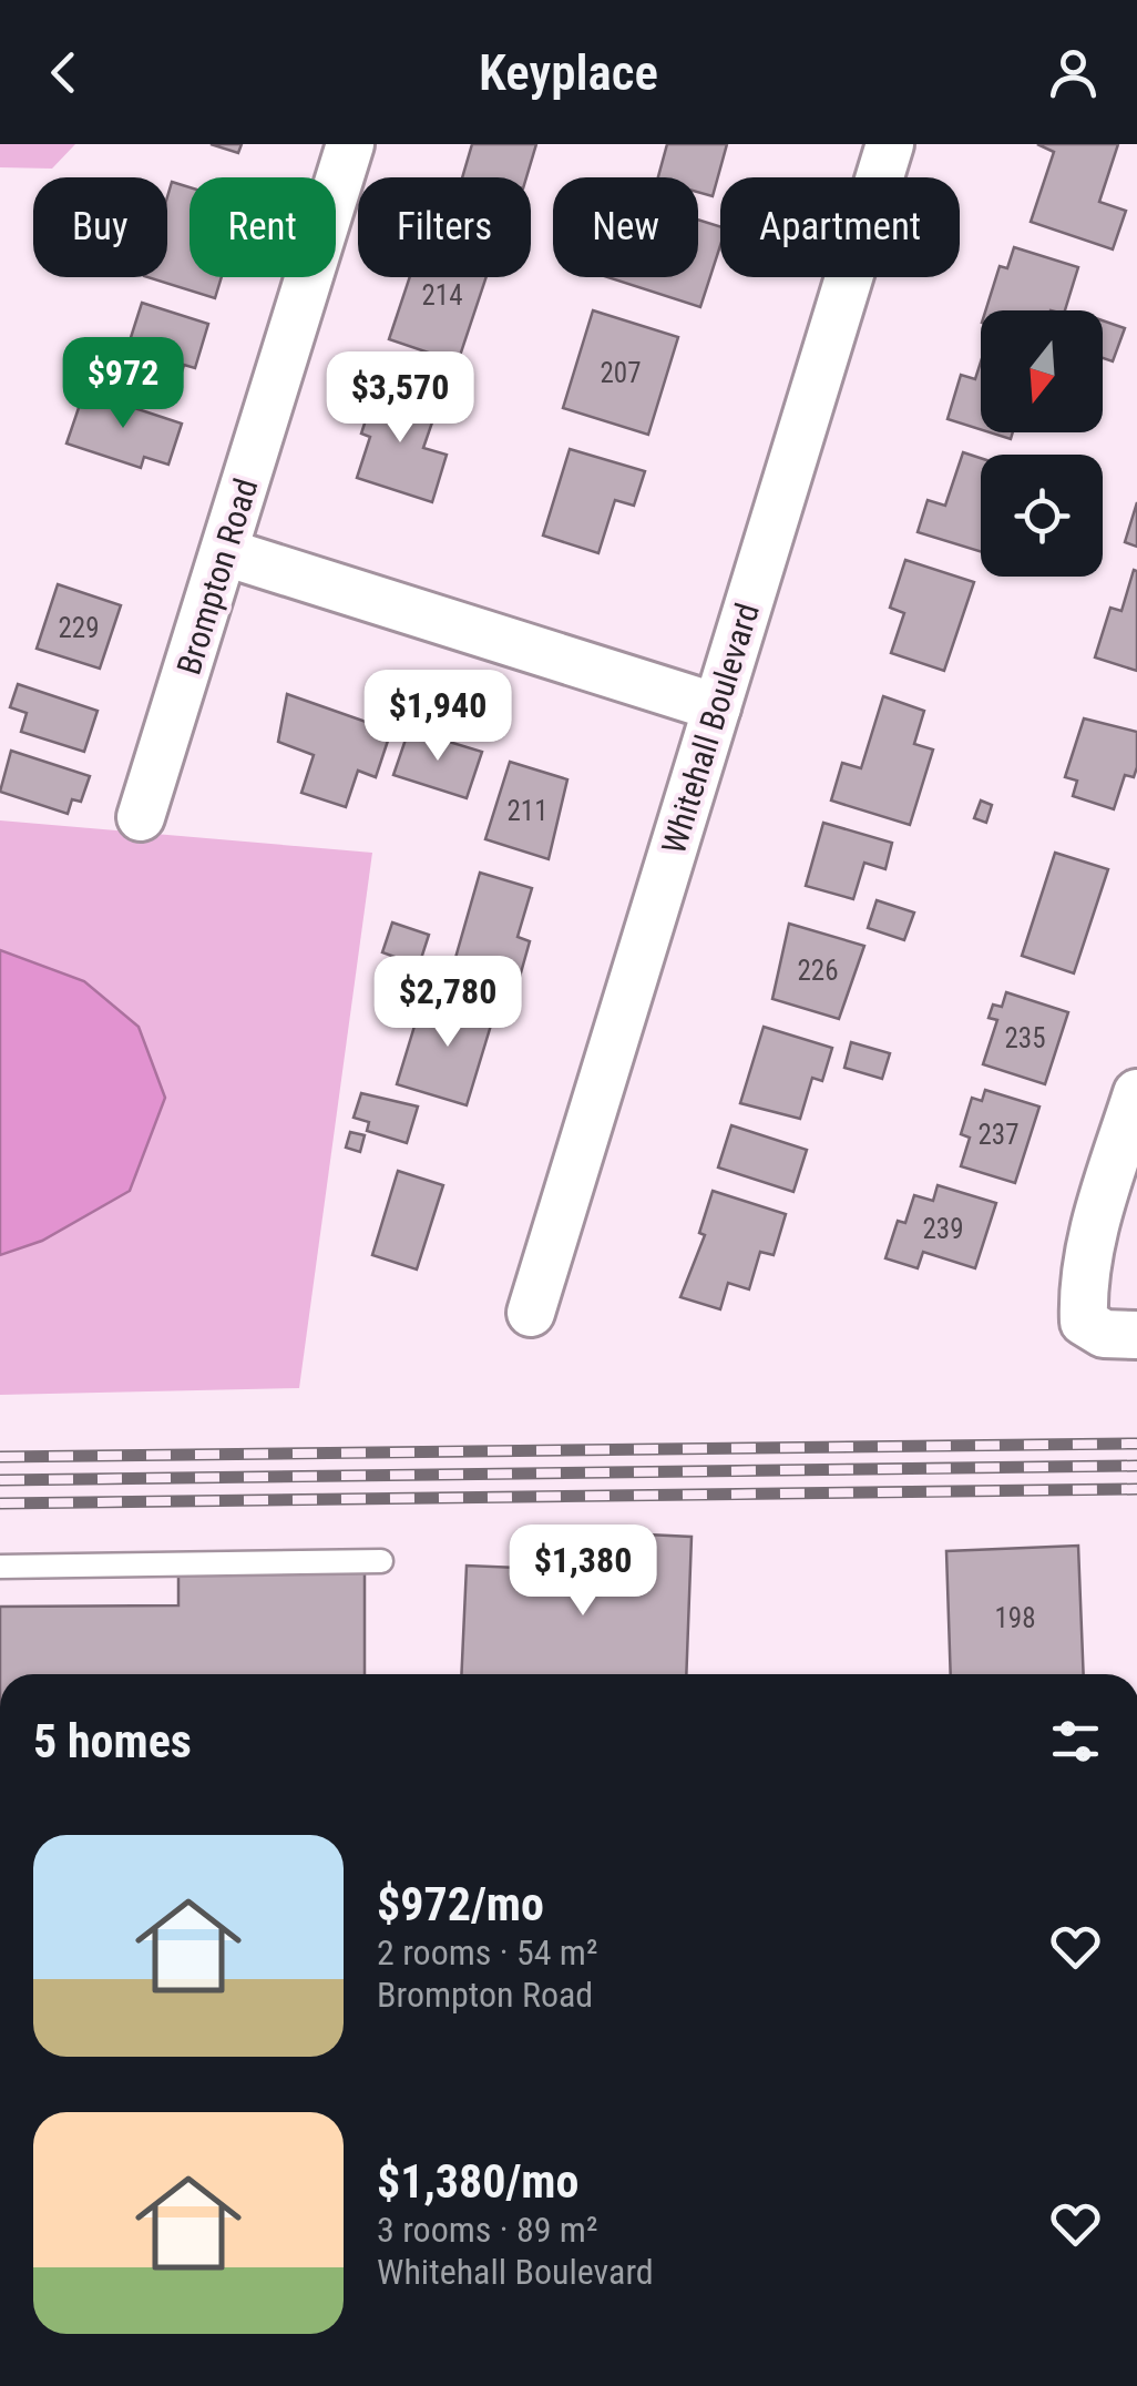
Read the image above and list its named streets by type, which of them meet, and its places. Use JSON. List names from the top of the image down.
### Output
{
  "streets": {
    "street": ["Brompton Road", "Whitehall Boulevard"]
  },
  "house_numbers": [
    "214",
    "207",
    "229",
    "211",
    "226",
    "235",
    "237",
    "239",
    "198"
  ],
  "north": "bottom",
  "page": {
    "header": "Keyplace",
    "chip": [
      "Buy",
      "Rent",
      "Filters",
      "New",
      "Apartment"
    ],
    "price": [
      "$972",
      "$3,570",
      "$1,940",
      "$2,780",
      "$1,380"
    ],
    "heading": "5 homes",
    "list": [
      {
        "name": "$972/mo",
        "note": "2 rooms · 54 m² · Brompton Road"
      },
      {
        "name": "$1,380/mo",
        "note": "3 rooms · 89 m² · Whitehall Boulevard"
      }
    ]
  }
}
